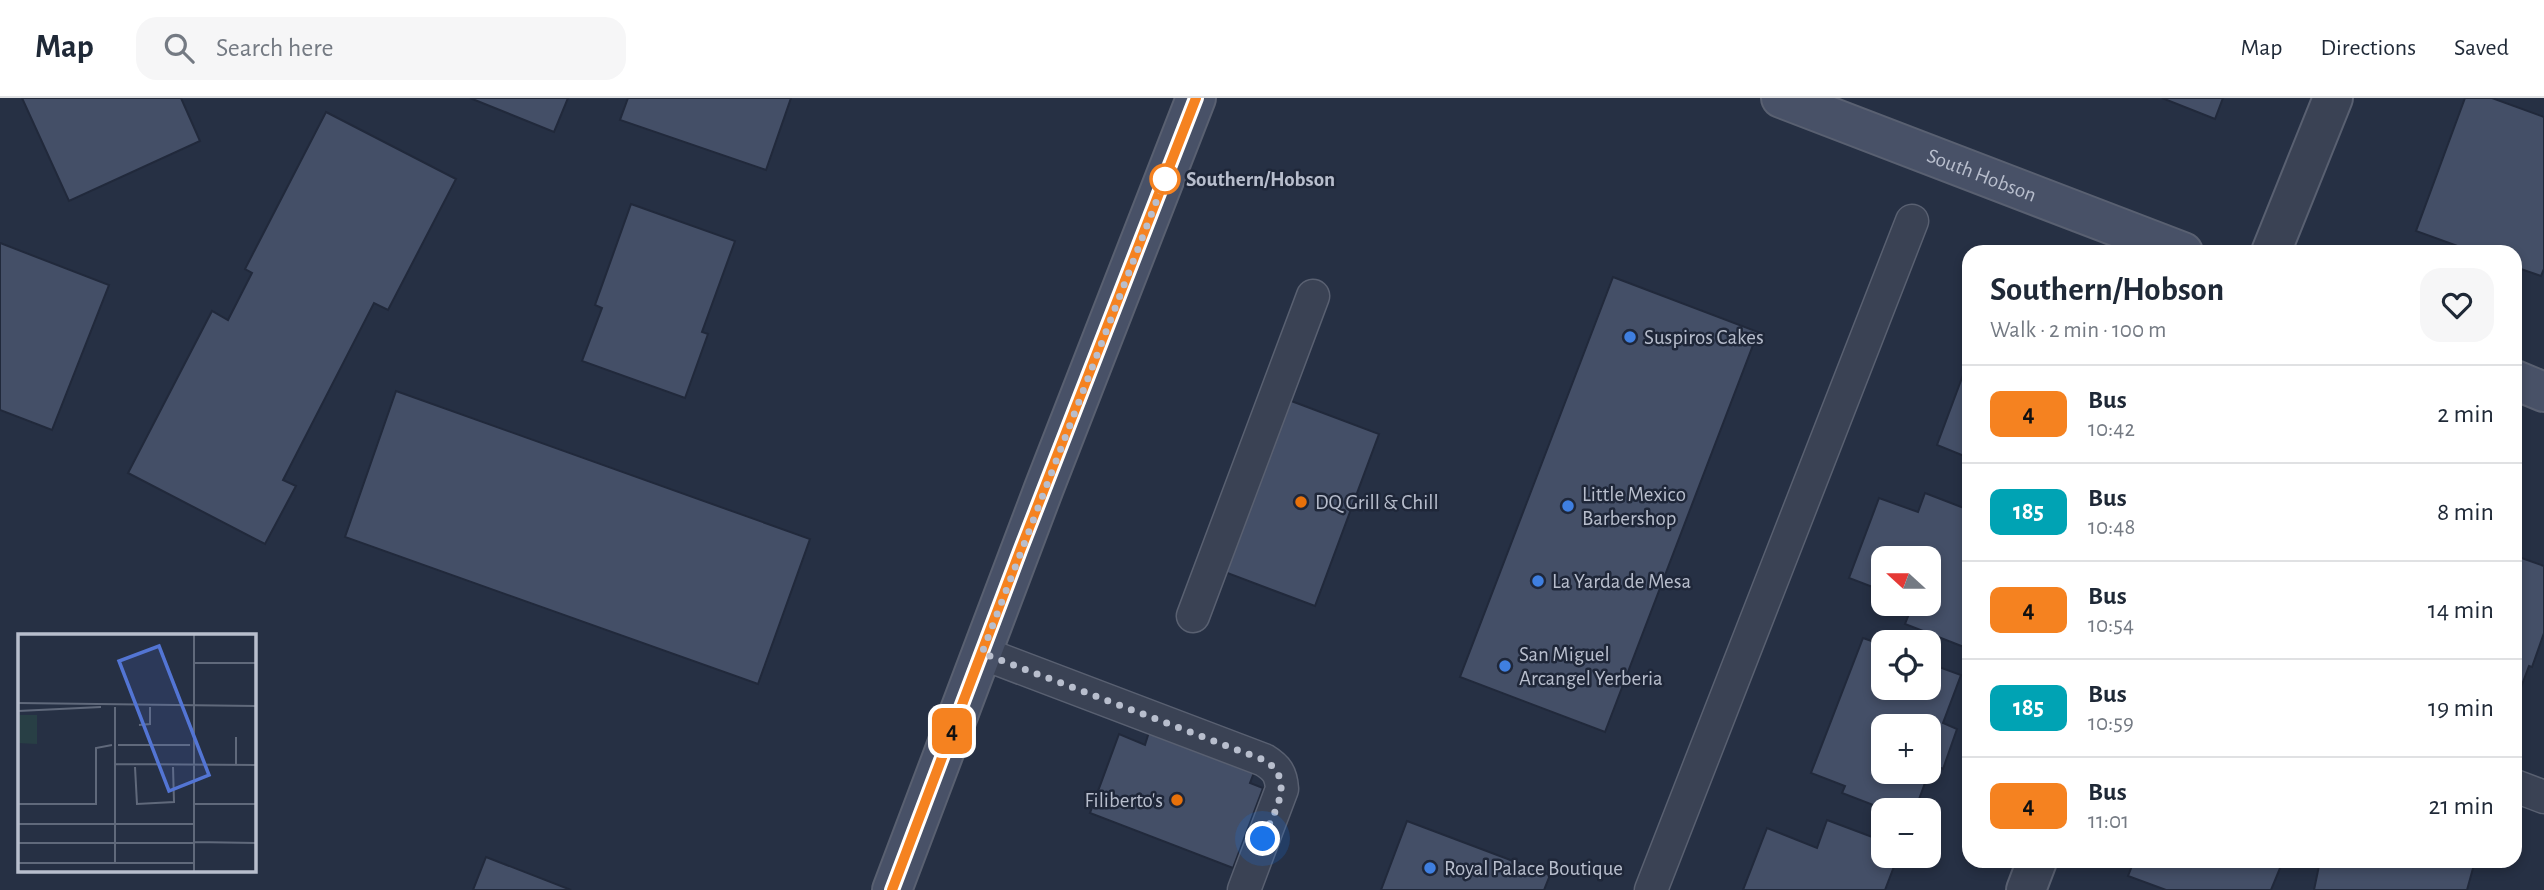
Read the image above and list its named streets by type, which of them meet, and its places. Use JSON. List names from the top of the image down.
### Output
{
  "streets": {
    "main road": ["South Hobson"]
  },
  "places": [
    "Southern/Hobson",
    "Suspiros Cakes",
    "DQ Grill & Chill",
    "Little Mexico Barbershop",
    "La Yarda de Mesa",
    "San Miguel Arcangel Yerberia",
    "Filiberto's",
    "Royal Palace Boutique"
  ],
  "lines": ["bus line 4"],
  "north": "left",
  "page": {
    "header": "Map",
    "search": "Search here",
    "nav": ["Map", "Directions", "Saved"],
    "on_map": "4",
    "heading": ["Southern/Hobson", "Walk · 2 min · 100 m"],
    "list": [
      {
        "mark": "4",
        "name": "Bus",
        "note": "10:42",
        "value": "2 min"
      },
      {
        "mark": "185",
        "name": "Bus",
        "note": "10:48",
        "value": "8 min"
      },
      {
        "mark": "4",
        "name": "Bus",
        "note": "10:54",
        "value": "14 min"
      },
      {
        "mark": "185",
        "name": "Bus",
        "note": "10:59",
        "value": "19 min"
      },
      {
        "mark": "4",
        "name": "Bus",
        "note": "11:01",
        "value": "21 min"
      }
    ],
    "map_buttons": ["+", "−"]
  }
}
